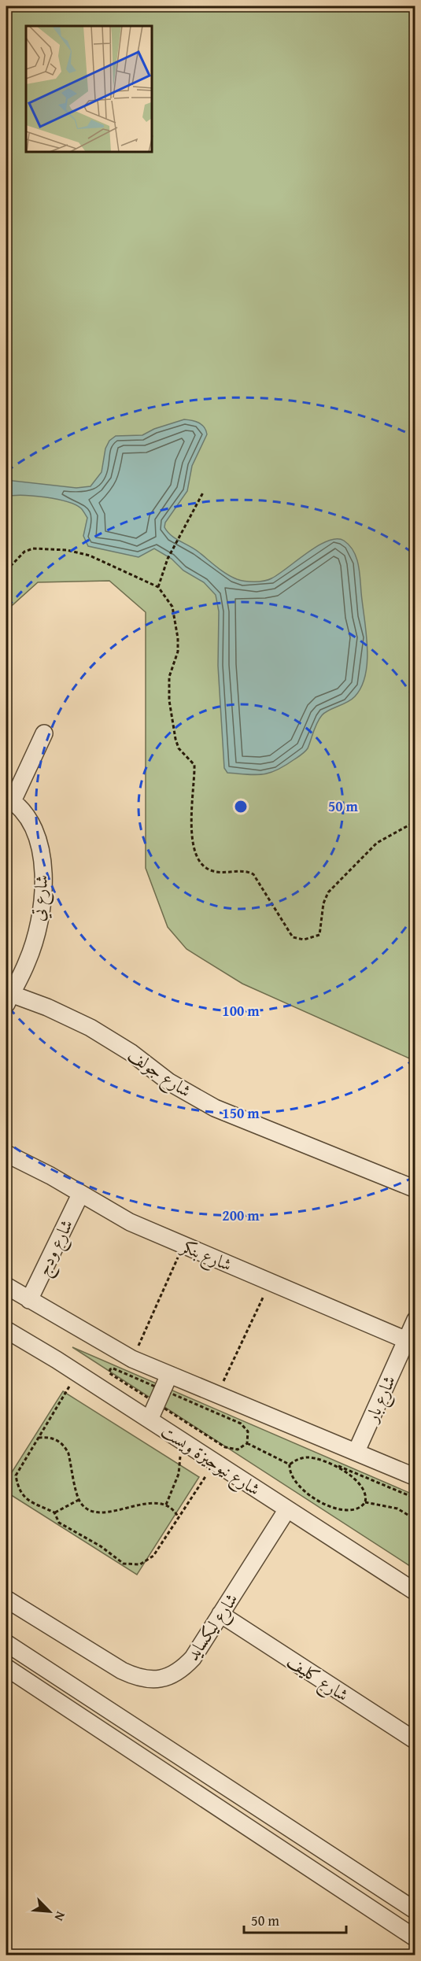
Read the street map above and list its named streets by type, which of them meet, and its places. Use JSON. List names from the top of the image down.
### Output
{
  "streets": {
    "street": [
      "شارع تي",
      "شارع جولف",
      "شارع ودج",
      "شارع بنكر",
      "شارع بار",
      "شارع نيوجيزة ويست",
      "شارع ليكسايد",
      "شارع كليف"
    ]
  },
  "crossings": [
    ["شارع تي", "شارع جولف"],
    ["شارع ودج", "شارع بنكر"],
    ["شارع بنكر", "شارع بار"],
    ["شارع نيوجيزة ويست", "شارع ليكسايد"],
    ["شارع ليكسايد", "شارع كليف"]
  ],
  "scale_bar": "50 m",
  "north": "bottom right",
  "rings": [
    "50 m",
    "100 m",
    "150 m",
    "200 m"
  ]
}
